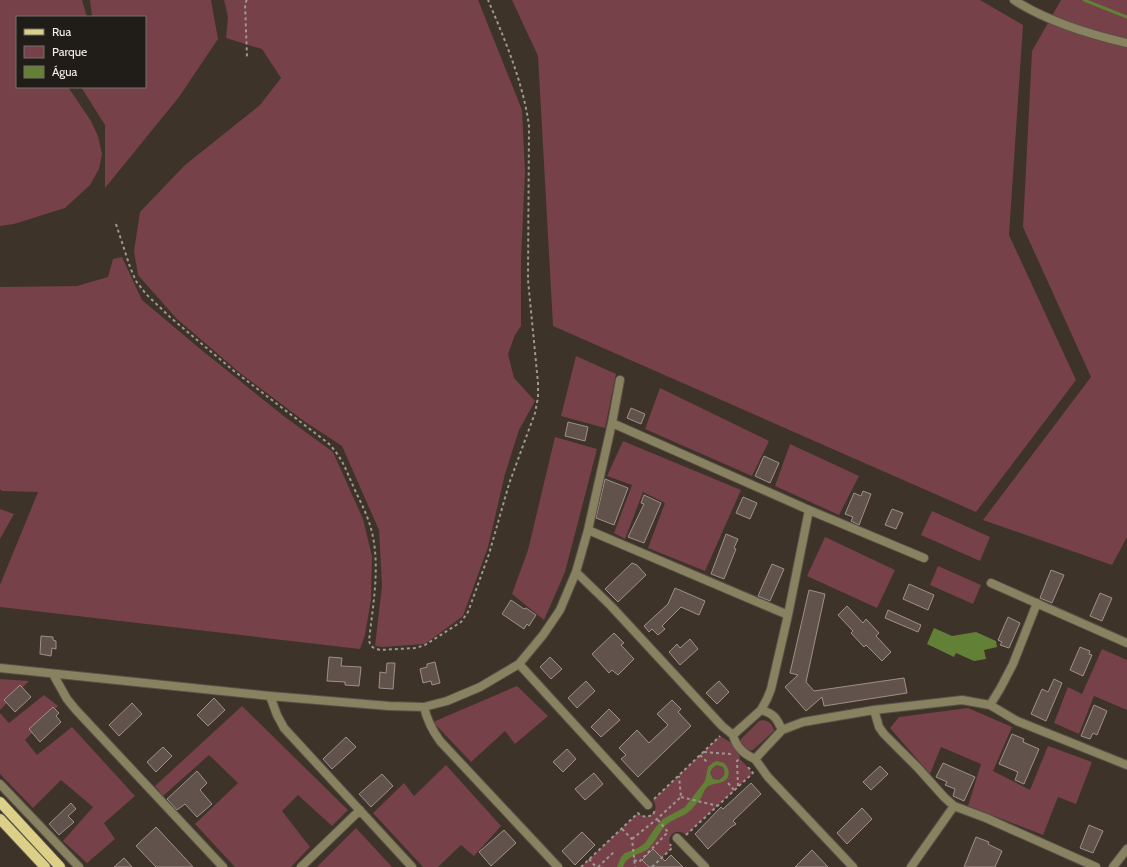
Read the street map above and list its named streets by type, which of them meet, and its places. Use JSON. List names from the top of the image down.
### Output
{
  "legend": ["Rua", "Parque", "Água"]
}
